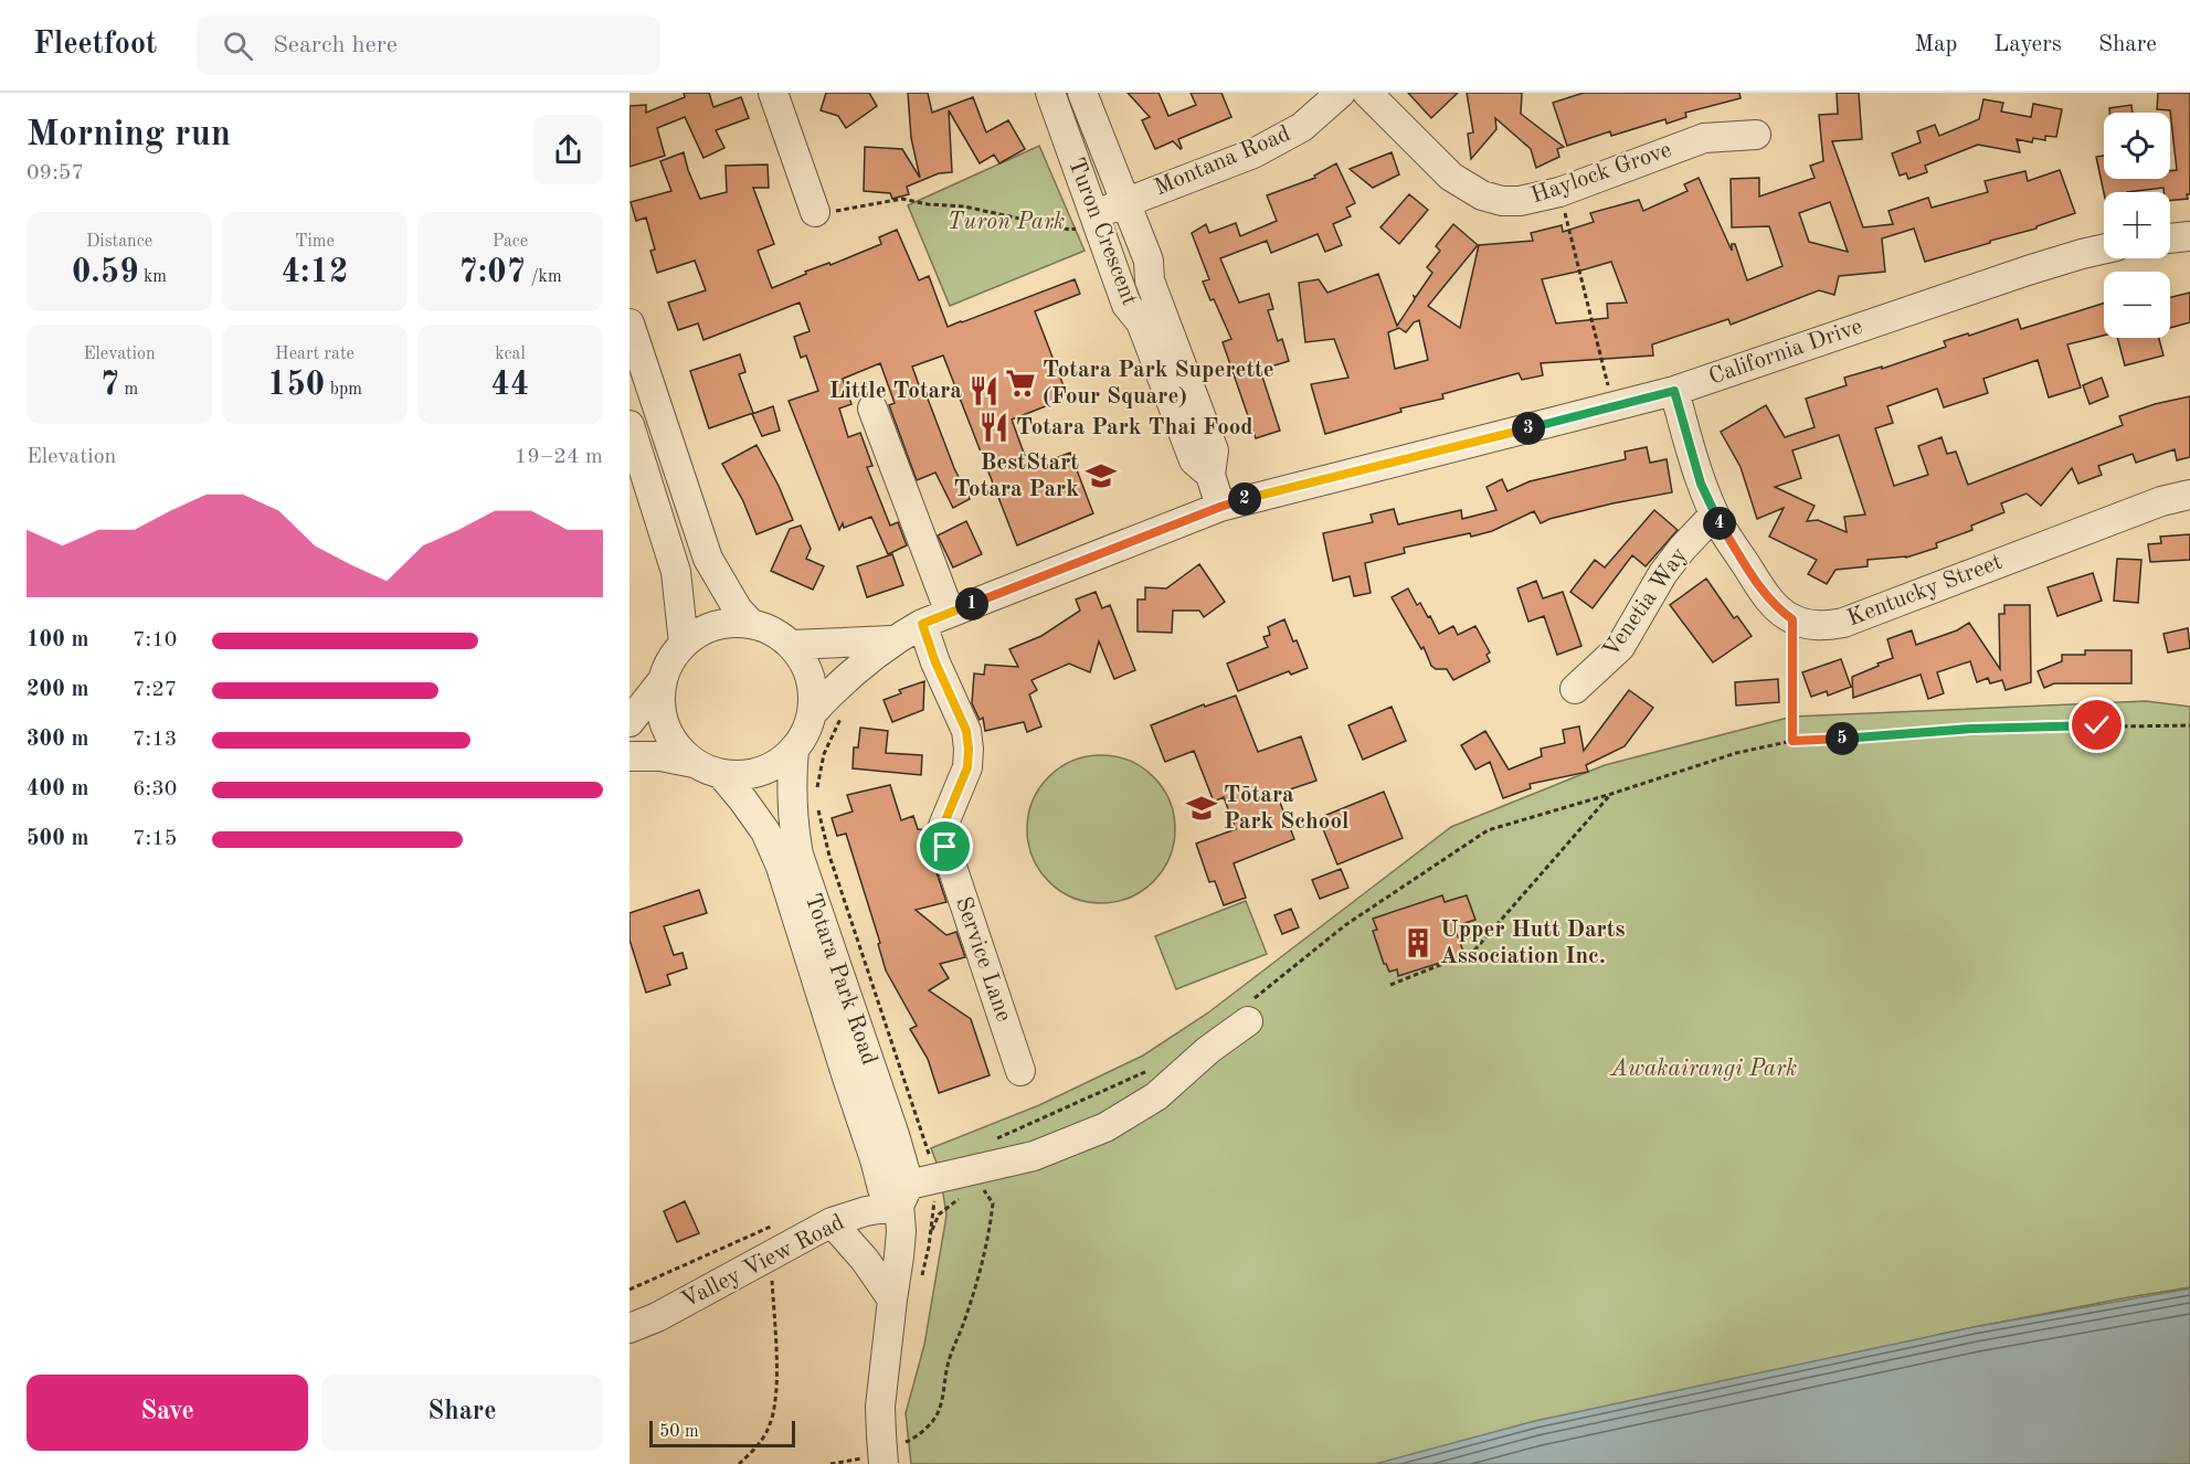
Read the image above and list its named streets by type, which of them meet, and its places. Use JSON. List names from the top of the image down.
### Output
{
  "streets": {
    "street": [
      "Montana Road",
      "Haylock Grove",
      "Turon Crescent",
      "California Drive",
      "Kentucky Street",
      "Venetia Way",
      "Service Lane",
      "Totara Park Road",
      "Valley View Road"
    ]
  },
  "crossings": [
    ["Montana Road", "Turon Crescent"],
    ["Turon Crescent", "California Drive"],
    ["California Drive", "Kentucky Street"],
    ["California Drive", "Service Lane"],
    ["California Drive", "Totara Park Road"],
    ["Kentucky Street", "Venetia Way"],
    ["Totara Park Road", "Valley View Road"]
  ],
  "parks": ["Turon Park", "Awakairangi Park"],
  "places": {
    "supermarket": ["Totara Park Superette (Four Square)"],
    "restaurant": ["Little Totara", "Totara Park Thai Food"],
    "school or university": ["BestStart Totara Park", "Tōtara Park School"],
    "building": ["Upper Hutt Darts Association Inc."]
  },
  "scale_bar": "50 m",
  "page": {
    "header": "Fleetfoot",
    "search": "Search here",
    "nav": ["Map", "Layers", "Share"],
    "heading": ["Morning run", "09:57"],
    "map_buttons": ["+", "−"],
    "stats": [
      ["Distance", "0.59 km"],
      ["Time", "4:12"],
      ["Pace", "7:07 /km"],
      ["Elevation", "7 m"],
      ["Heart rate", "150 bpm"],
      ["kcal", "44"]
    ],
    "pins": [
      "3",
      "2",
      "4",
      "1",
      "5"
    ],
    "chart": ["Elevation", "19–24 m"],
    "list": [
      {
        "name": "100 m",
        "note": "7:10"
      },
      {
        "name": "200 m",
        "note": "7:27"
      },
      {
        "name": "300 m",
        "note": "7:13"
      },
      {
        "name": "400 m",
        "note": "6:30"
      },
      {
        "name": "500 m",
        "note": "7:15"
      }
    ],
    "buttons": ["Save", "Share"],
    "scale": "50 m"
  }
}
